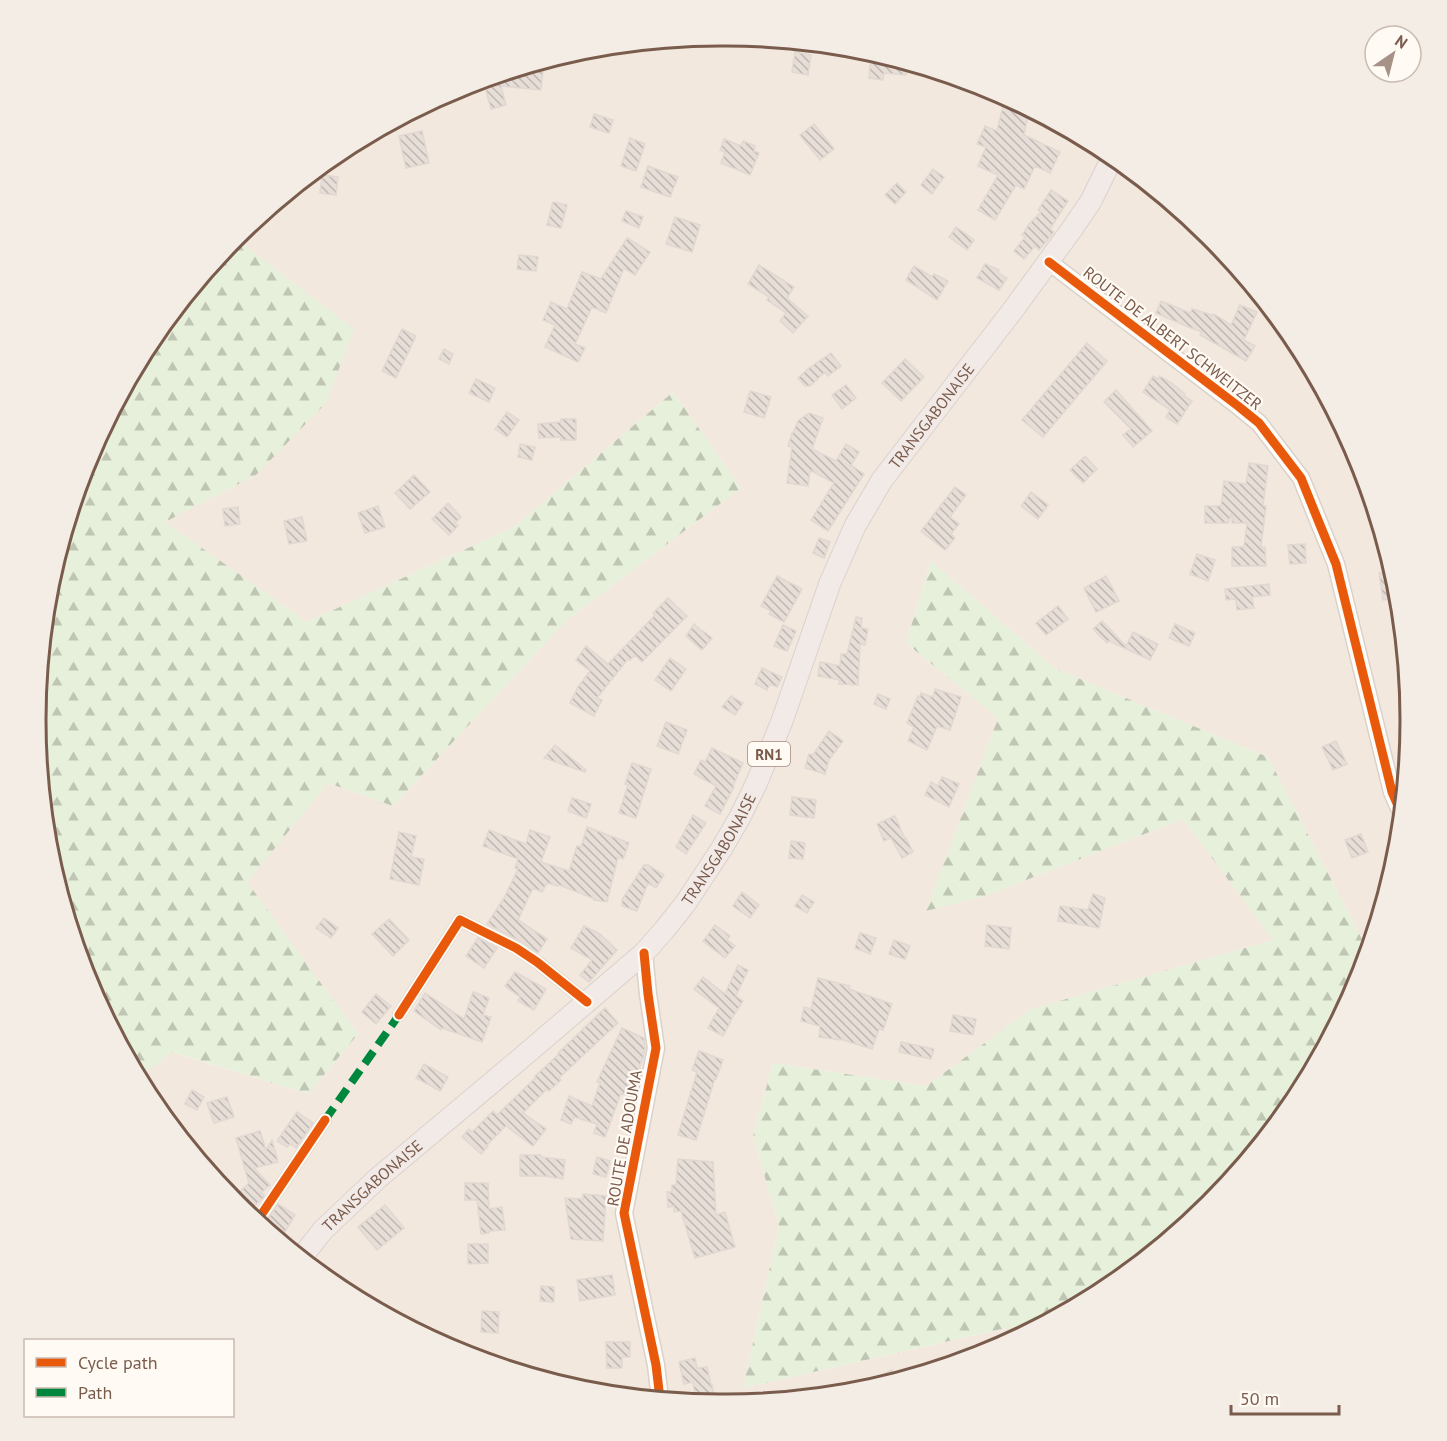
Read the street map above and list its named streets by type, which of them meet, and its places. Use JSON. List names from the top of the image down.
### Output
{
  "streets": {
    "highway": ["TRANSGABONAISE", "RN1"],
    "street": ["ROUTE DE ALBERT SCHWEITZER", "ROUTE DE ADOUMA"]
  },
  "crossings": [
    ["ROUTE DE ALBERT SCHWEITZER", "TRANSGABONAISE"],
    ["TRANSGABONAISE", "ROUTE DE ADOUMA"]
  ],
  "legend": ["Cycle path", "Path"],
  "scale_bar": "50 m",
  "north": "top right"
}
